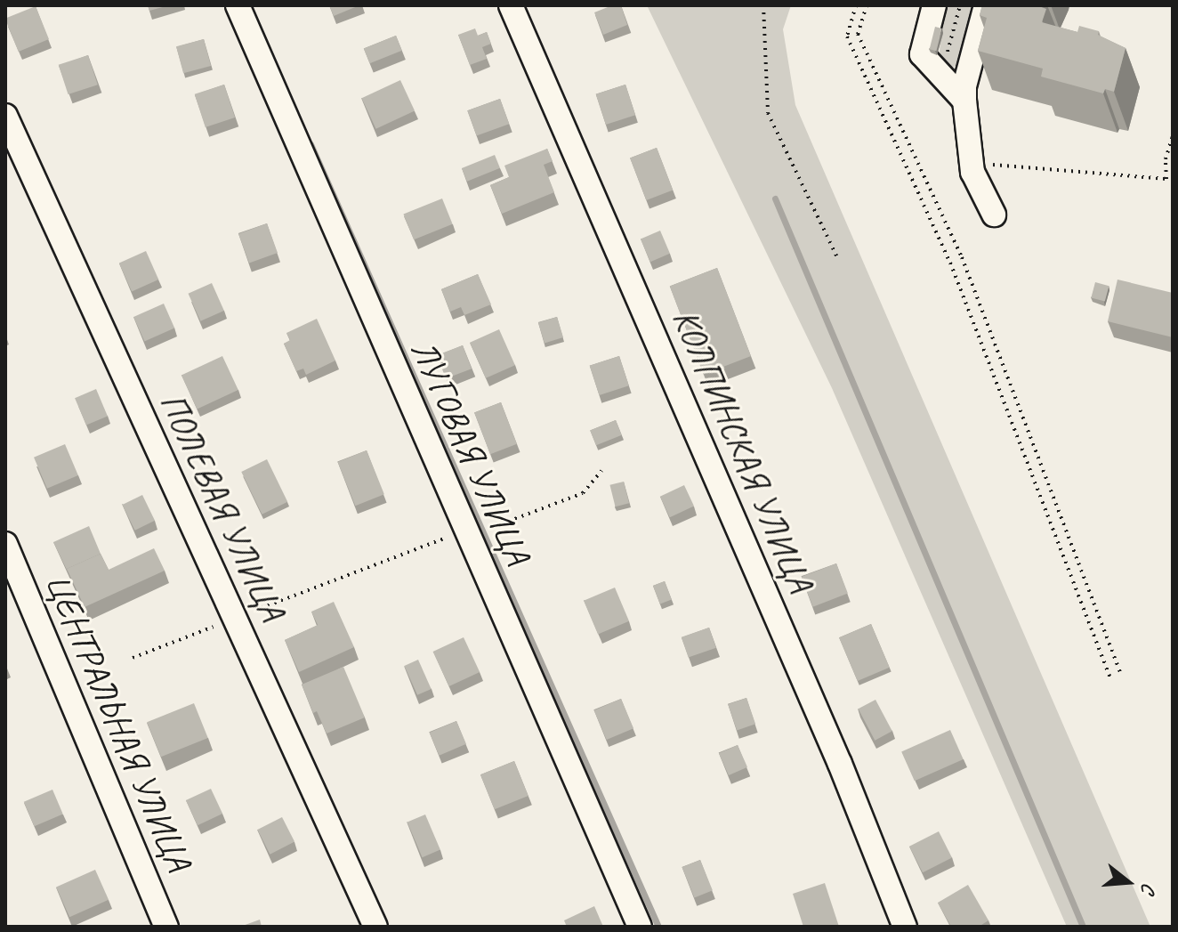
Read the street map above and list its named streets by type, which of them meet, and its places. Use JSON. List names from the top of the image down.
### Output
{
  "streets": {
    "street": [
      "КОЛПИНСКАЯ УЛИЦА",
      "ЛУГОВАЯ УЛИЦА",
      "ПОЛЕВАЯ УЛИЦА",
      "ЦЕНТРАЛЬНАЯ УЛИЦА"
    ]
  },
  "north": "right"
}
